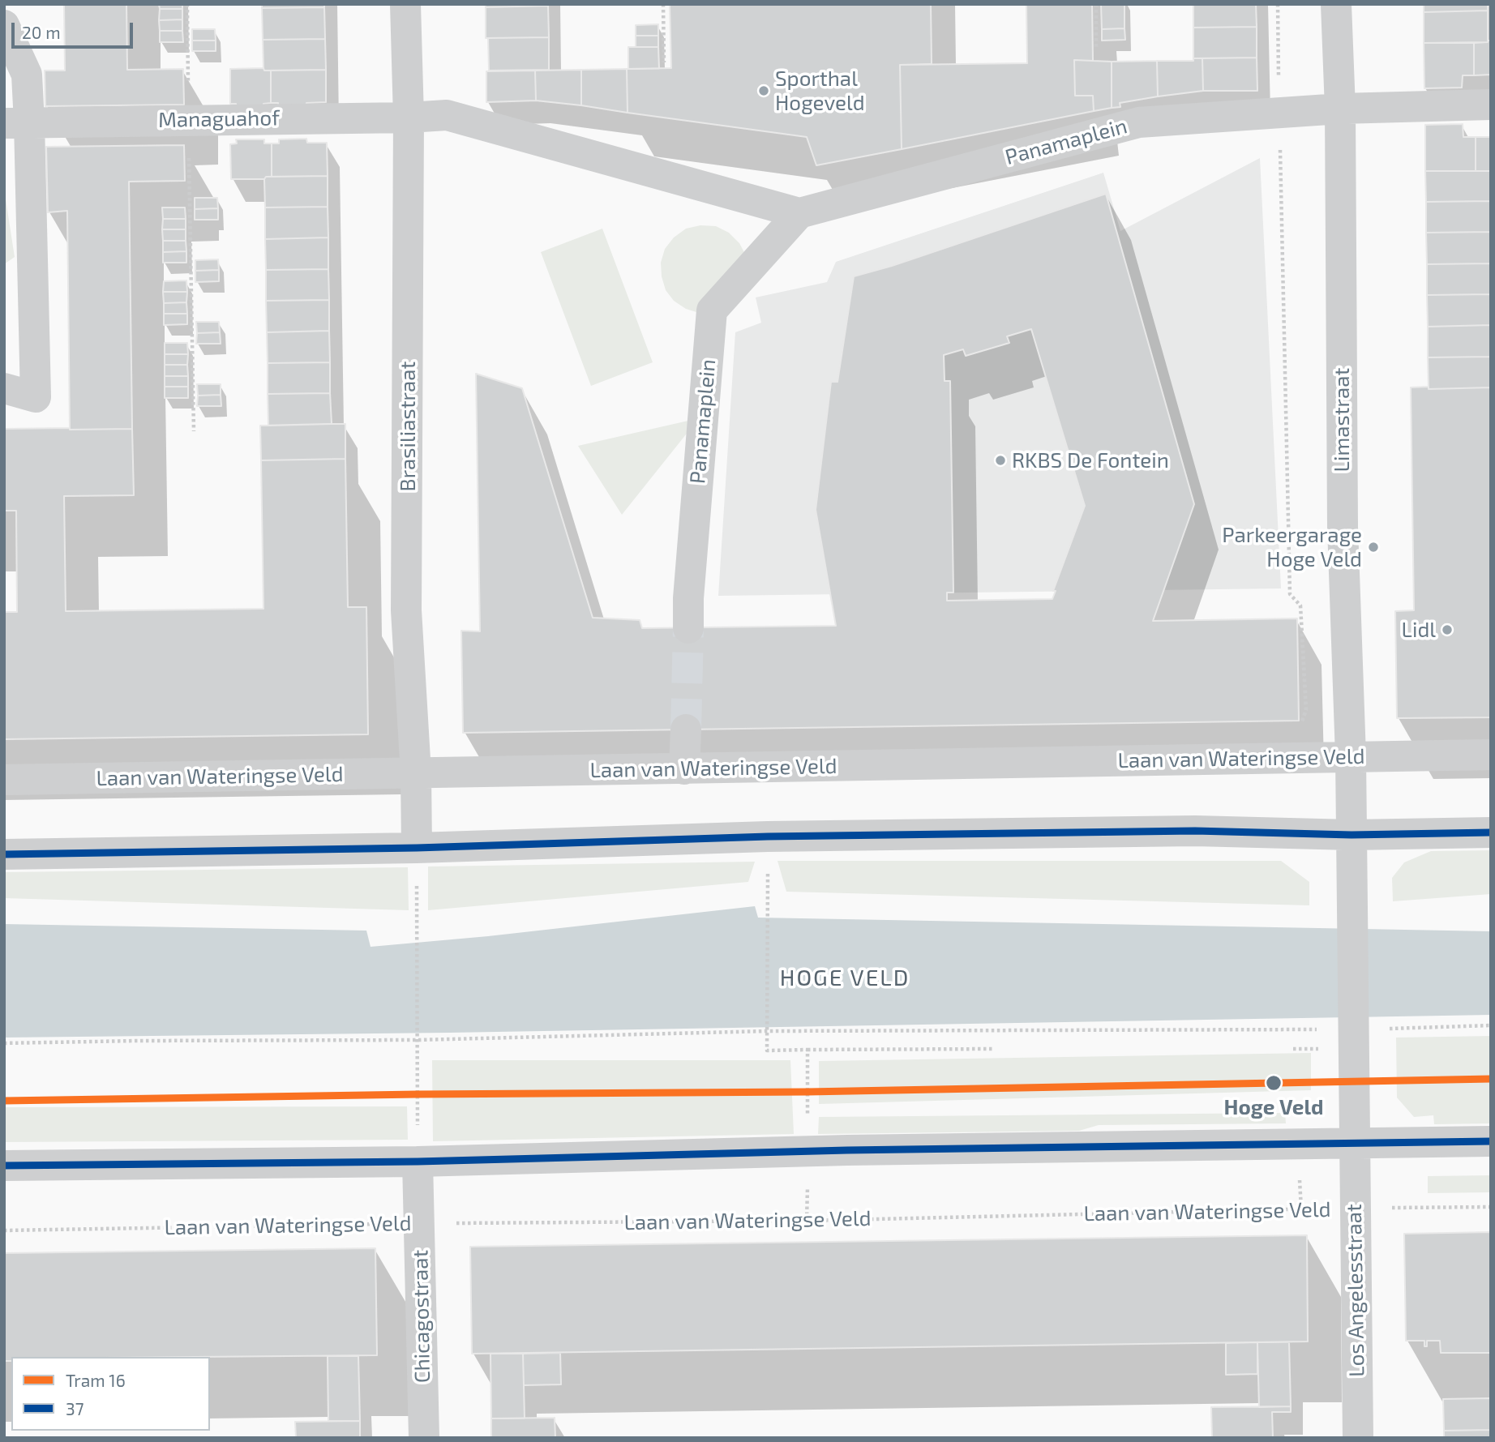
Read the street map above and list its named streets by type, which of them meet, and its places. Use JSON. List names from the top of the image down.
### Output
{
  "streets": {
    "street": [
      "Managuahof",
      "Panamaplein",
      "Limastraat",
      "Brasiliastraat",
      "Laan van Wateringse Veld",
      "Los Angelesstraat",
      "Chicagostraat"
    ]
  },
  "crossings": [
    ["Managuahof", "Brasiliastraat"],
    ["Panamaplein", "Limastraat"],
    ["Limastraat", "Laan van Wateringse Veld"],
    ["Brasiliastraat", "Laan van Wateringse Veld"],
    ["Laan van Wateringse Veld", "Los Angelesstraat"],
    ["Laan van Wateringse Veld", "Chicagostraat"]
  ],
  "districts": ["HOGE VELD"],
  "places": [
    "Sporthal Hogeveld",
    "RKBS De Fontein",
    "Parkeergarage Hoge Veld",
    "Lidl",
    "Hoge Veld"
  ],
  "lines": ["transit line 37", "tram line 16"],
  "legend": ["Tram 16", "37"],
  "scale_bar": "20 m"
}
